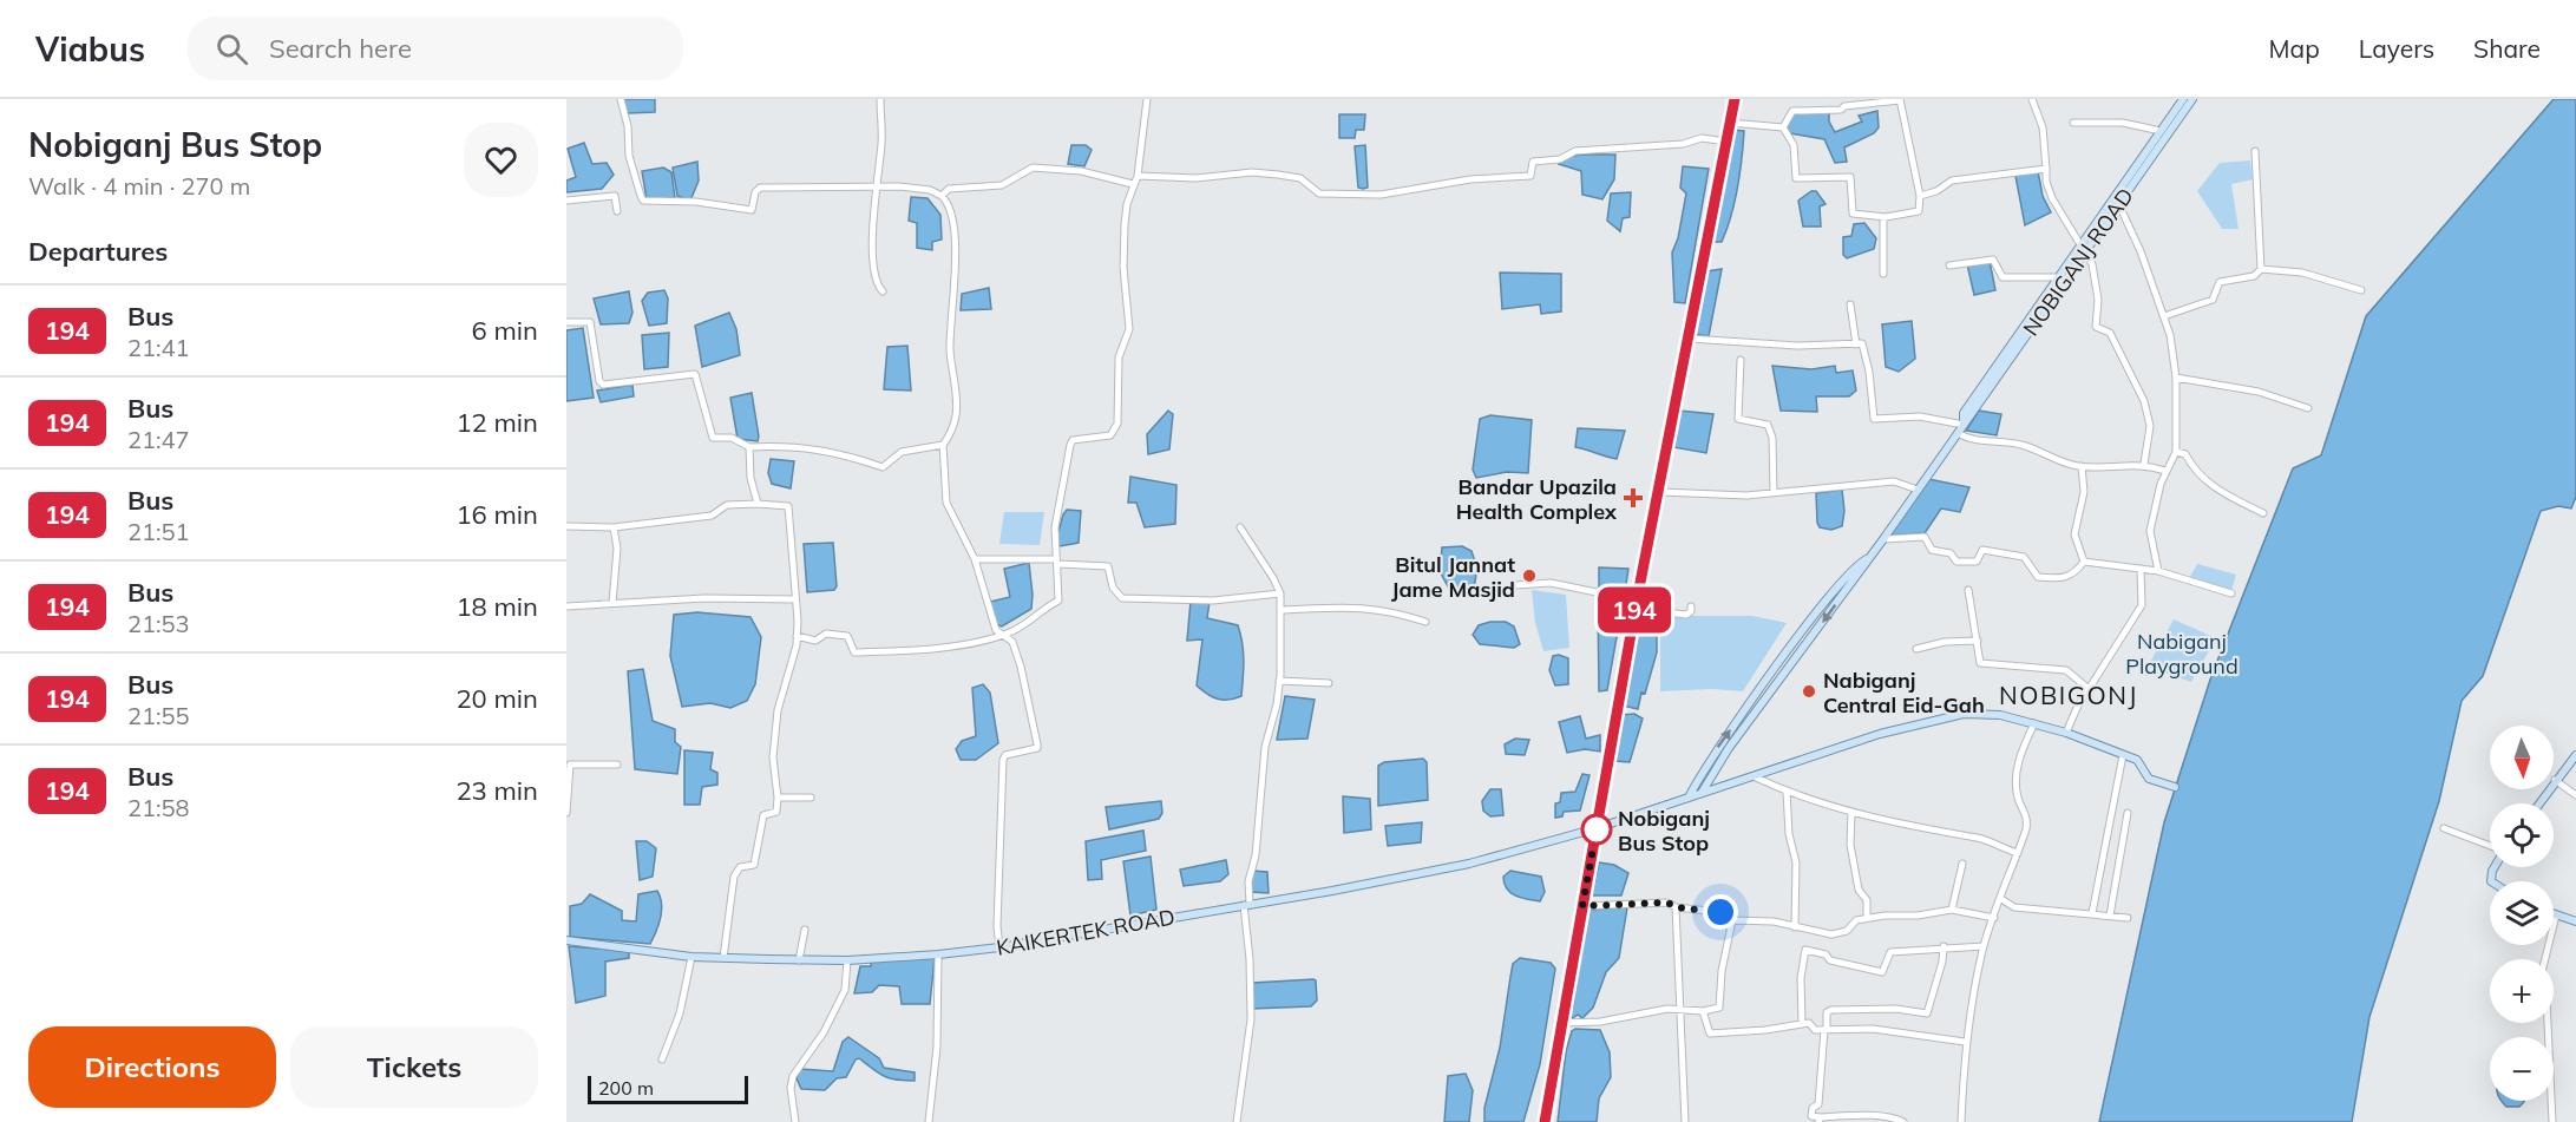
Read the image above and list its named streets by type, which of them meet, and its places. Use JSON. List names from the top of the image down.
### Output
{
  "streets": {
    "main road": ["NOBIGANJ ROAD", "KAIKERTEK ROAD"]
  },
  "crossings": [
    ["NOBIGANJ ROAD", "KAIKERTEK ROAD"]
  ],
  "districts": ["NOBIGONJ"],
  "parks": ["Nabiganj Playground"],
  "places": {
    "health": ["Bandar Upazila Health Complex"],
    "other": ["Bitul Jannat Jame Masjid", "Nabiganj Central Eid-Gah", "Nobiganj Bus Stop"]
  },
  "lines": ["bus line 194"],
  "scale_bar": "200 m",
  "north": "bottom",
  "page": {
    "header": "Viabus",
    "search": "Search here",
    "nav": ["Map", "Layers", "Share"],
    "heading": [
      ["Nobiganj Bus Stop", "Walk · 4 min · 270 m"],
      "Departures"
    ],
    "on_map": "194",
    "list": [
      {
        "mark": "194",
        "name": "Bus",
        "note": "21:41",
        "value": "6 min"
      },
      {
        "mark": "194",
        "name": "Bus",
        "note": "21:47",
        "value": "12 min"
      },
      {
        "mark": "194",
        "name": "Bus",
        "note": "21:51",
        "value": "16 min"
      },
      {
        "mark": "194",
        "name": "Bus",
        "note": "21:53",
        "value": "18 min"
      },
      {
        "mark": "194",
        "name": "Bus",
        "note": "21:55",
        "value": "20 min"
      },
      {
        "mark": "194",
        "name": "Bus",
        "note": "21:58",
        "value": "23 min"
      }
    ],
    "map_buttons": ["+", "−"],
    "buttons": ["Directions", "Tickets"],
    "scale": "200 m"
  }
}
